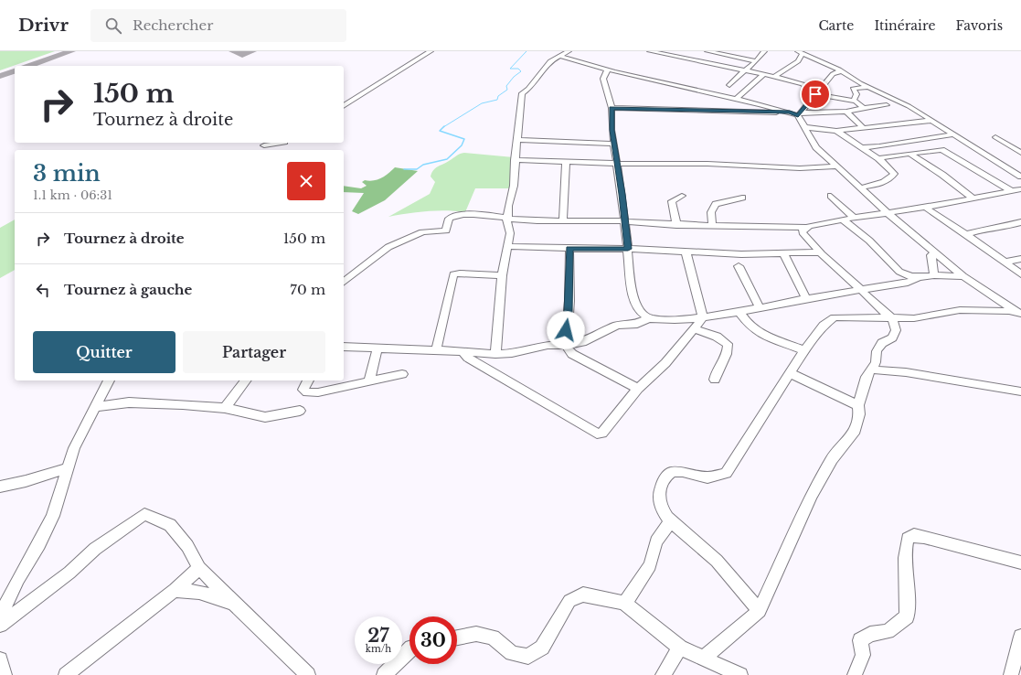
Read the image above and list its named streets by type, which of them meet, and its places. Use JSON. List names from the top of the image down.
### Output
{
  "page": {
    "header": "Drivr",
    "search": "Rechercher",
    "nav": ["Carte", "Itinéraire", "Favoris"],
    "turn": ["150 m", "Tournez à droite"],
    "heading": ["3 min", "1.1 km · 06:31"],
    "list": [
      {
        "name": "Tournez à droite",
        "value": "150 m"
      },
      {
        "name": "Tournez à gauche",
        "value": "70 m"
      }
    ],
    "buttons": ["Quitter", "Partager"],
    "speed": "27 km/h",
    "limit": "30"
  }
}
